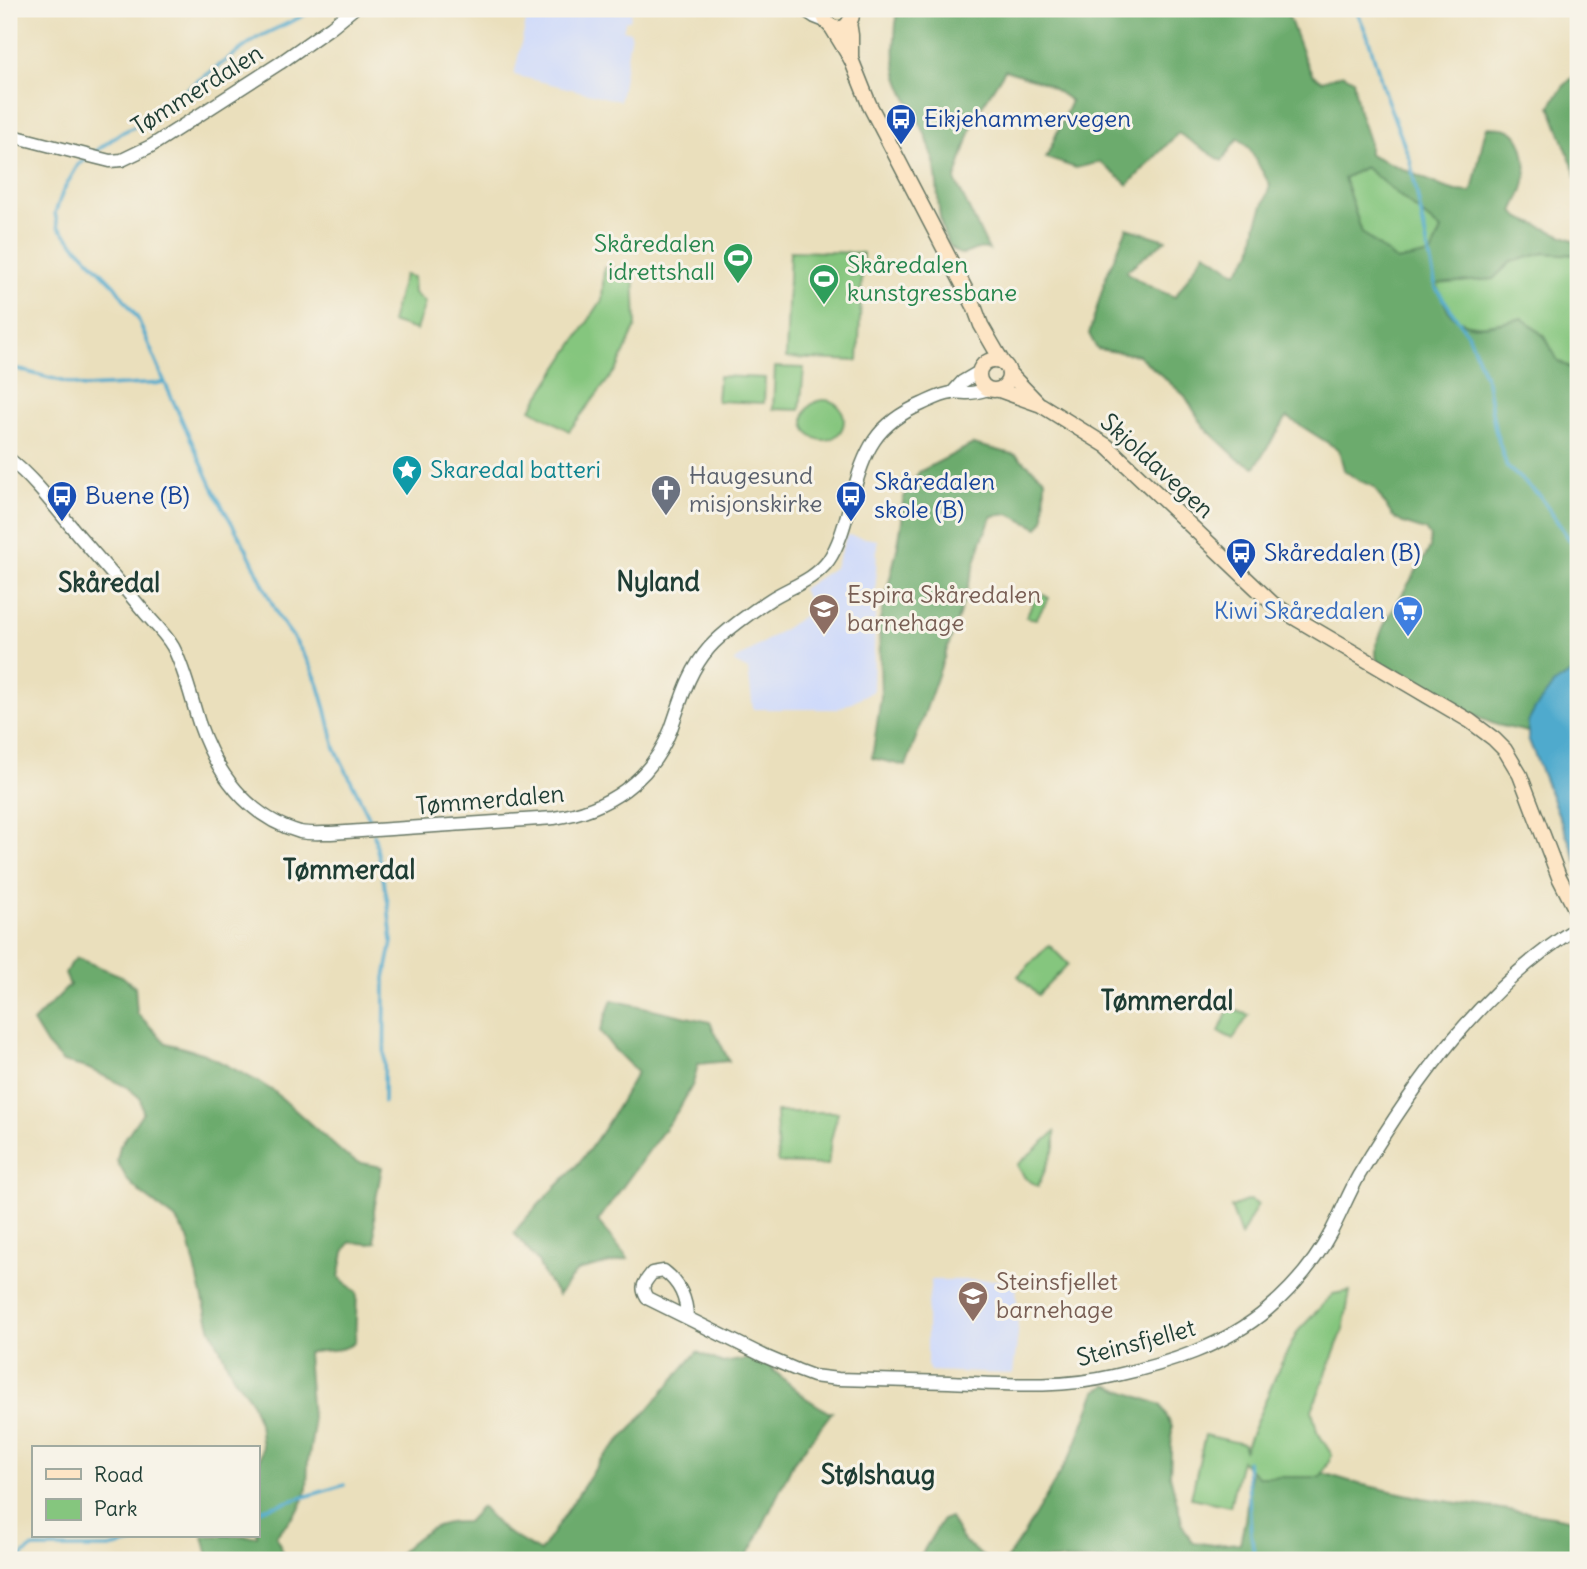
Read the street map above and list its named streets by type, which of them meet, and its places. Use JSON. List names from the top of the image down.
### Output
{
  "streets": {
    "main road": ["Skjoldavegen"],
    "street": ["Tømmerdalen", "Steinsfjellet"]
  },
  "crossings": [
    ["Tømmerdalen", "Skjoldavegen"]
  ],
  "districts": [
    "Nyland",
    "Skåredal",
    "Tømmerdal",
    "Tømmerdal",
    "Stølshaug"
  ],
  "places": {
    "bus stop": [
      "Eikjehammervegen",
      "Buene (B)",
      "Skåredalen skole (B)",
      "Skåredalen (B)"
    ],
    "sports": ["Skåredalen idrettshall", "Skåredalen kunstgressbane"],
    "place": ["Skaredal batteri"],
    "church": ["Haugesund misjonskirke"],
    "school or university": ["Espira Skåredalen barnehage", "Steinsfjellet barnehage"],
    "supermarket": ["Kiwi Skåredalen"]
  },
  "legend": ["Road", "Park"]
}
